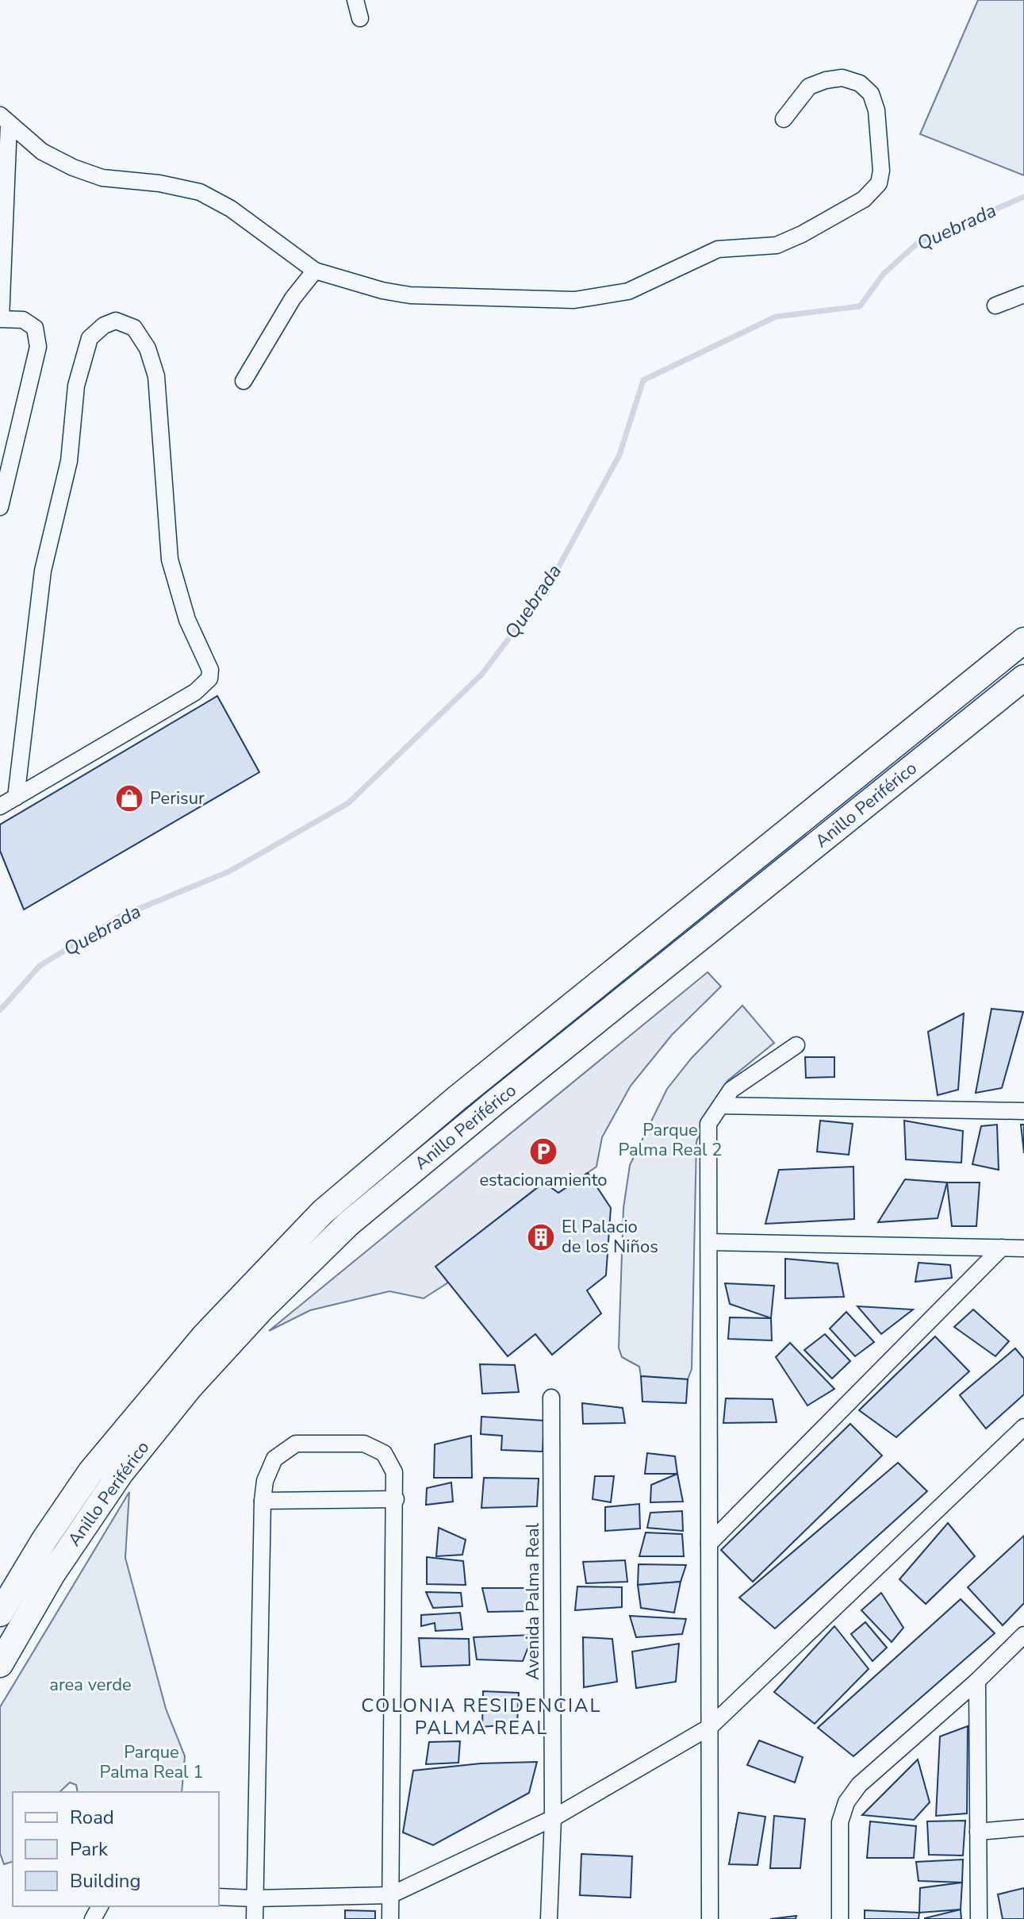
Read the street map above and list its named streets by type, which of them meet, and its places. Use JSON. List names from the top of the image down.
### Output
{
  "streets": {
    "highway": ["Anillo Periférico"],
    "street": ["Avenida Palma Real"]
  },
  "districts": ["COLONIA RESIDENCIAL PALMA REAL"],
  "water": ["Quebrada"],
  "parks": ["Parque Palma Real 2", "area verde", "Parque Palma Real 1"],
  "places": {
    "shop": ["Perisur"],
    "parking": ["estacionamiento"],
    "building": ["El Palacio de los Niños"]
  },
  "legend": ["Road", "Park", "Building"]
}
